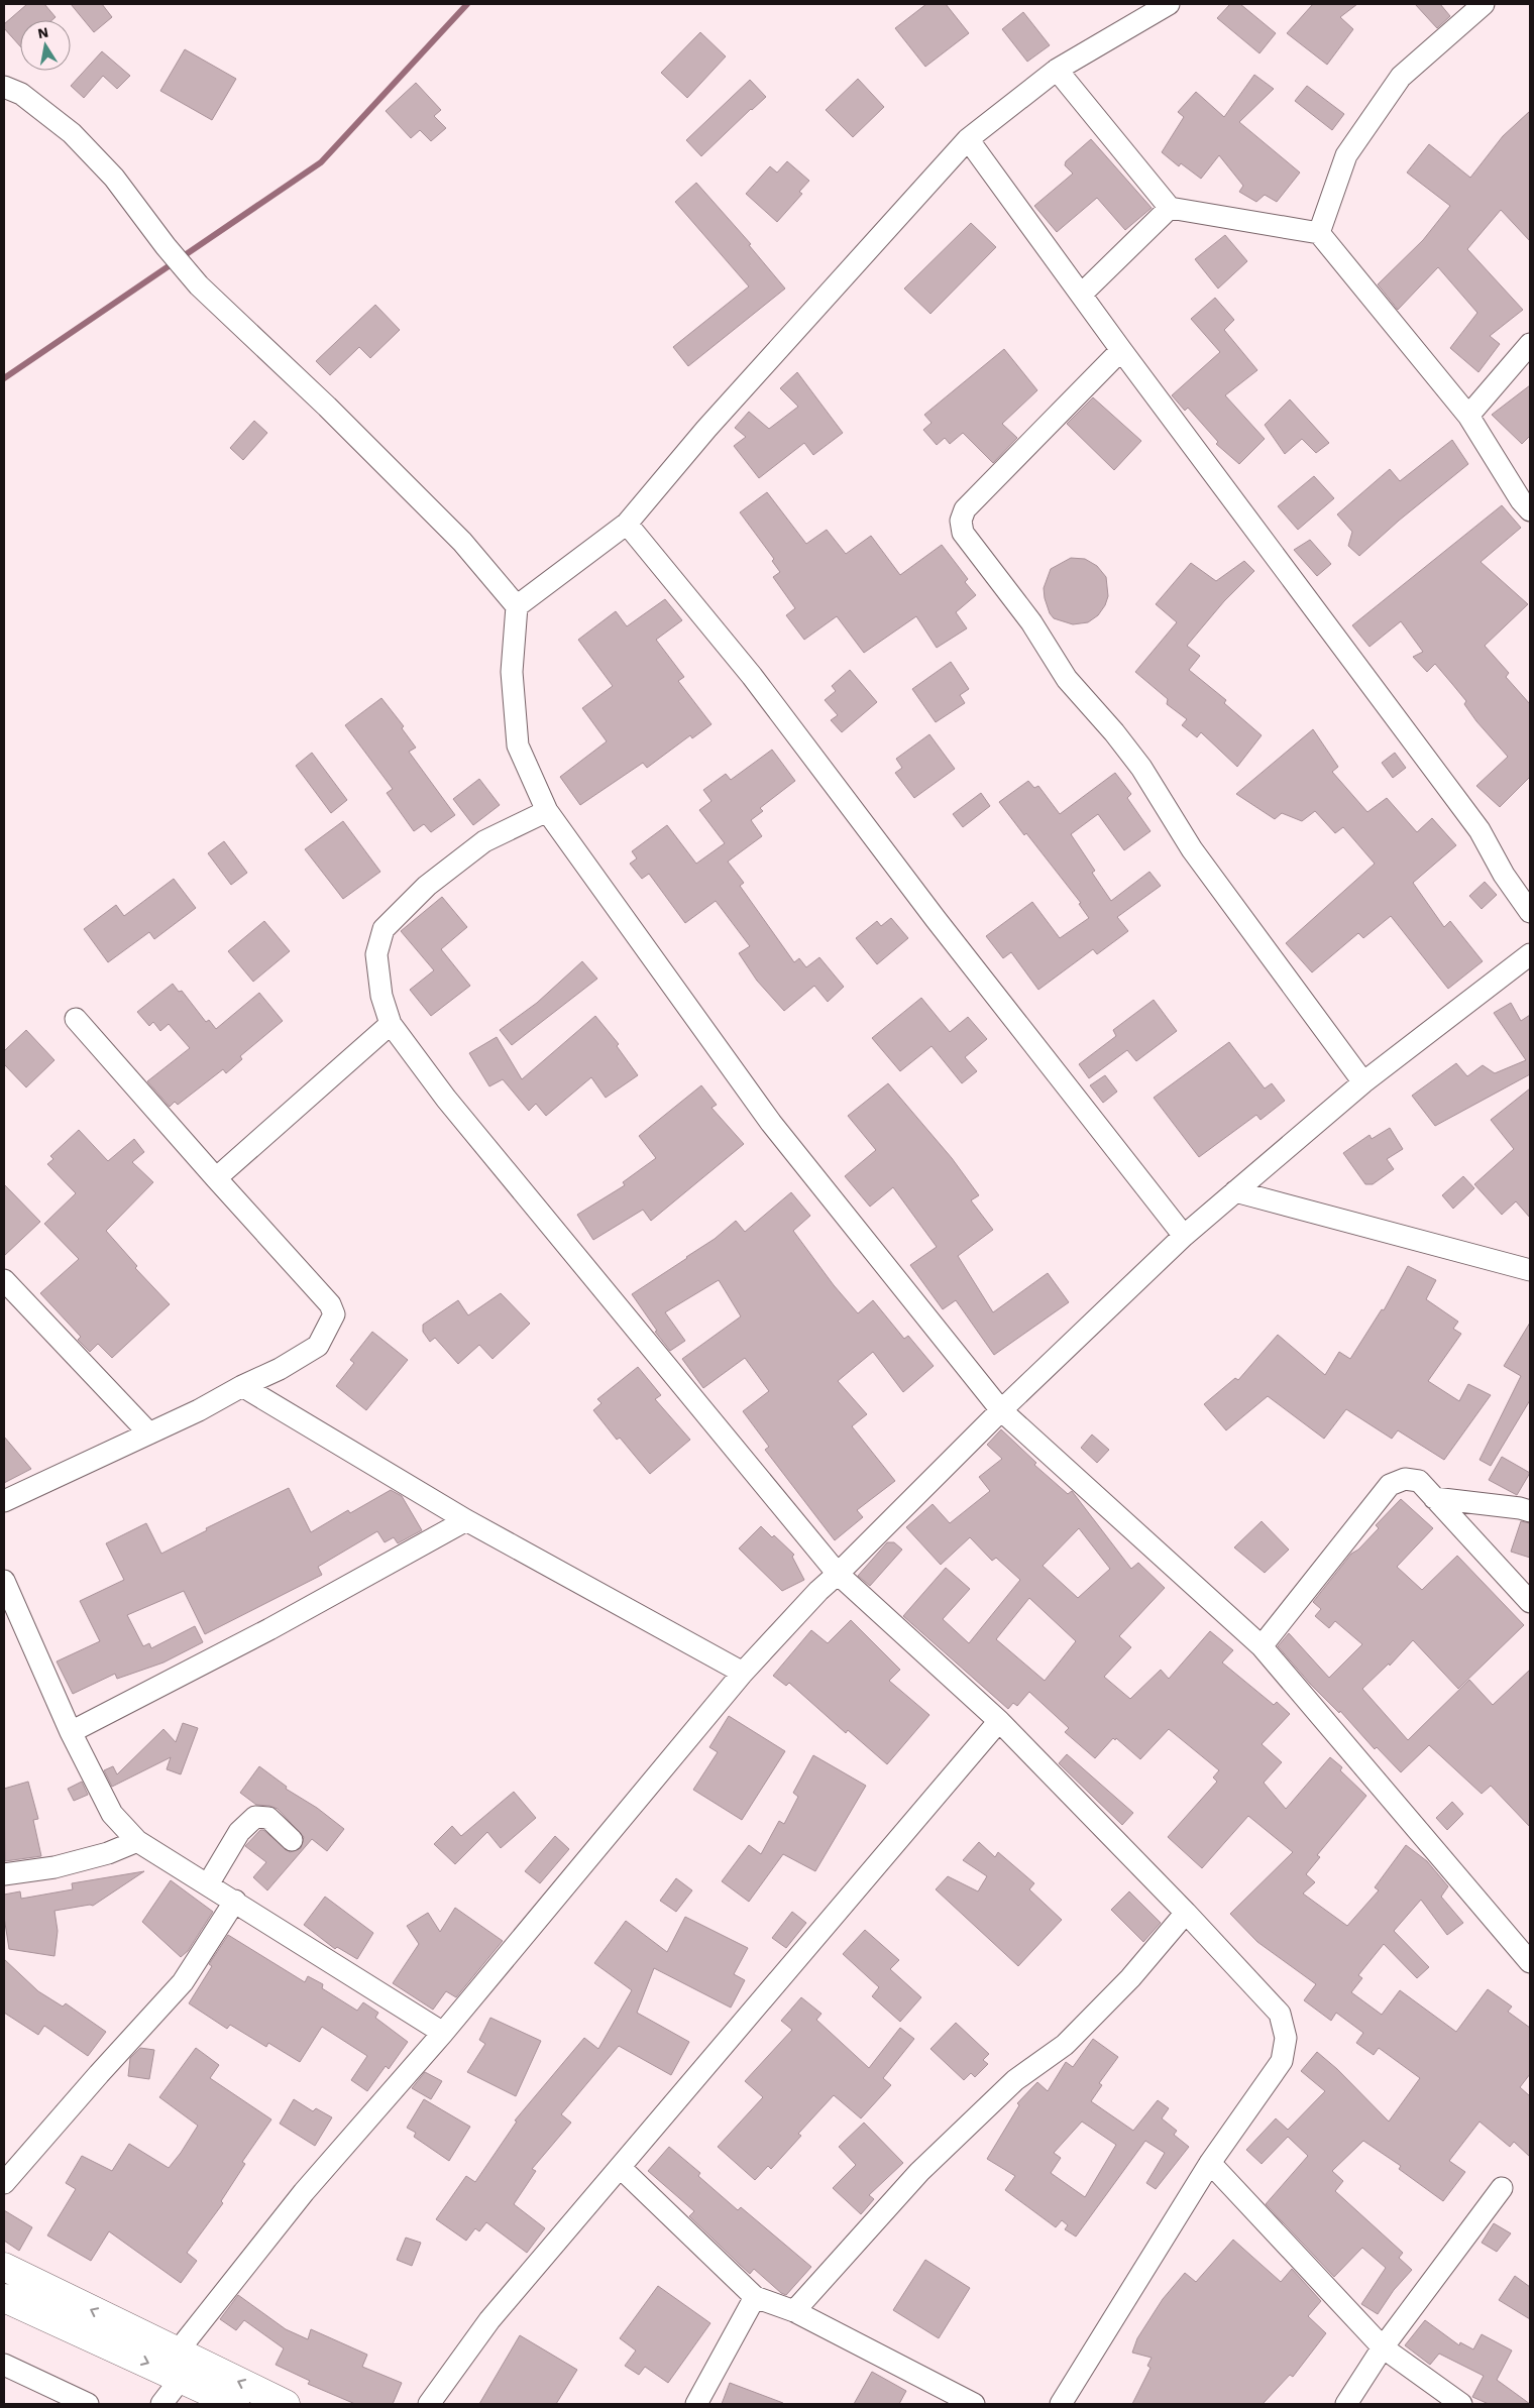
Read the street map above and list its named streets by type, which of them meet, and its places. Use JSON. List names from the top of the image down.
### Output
{
  "north": "top"
}
